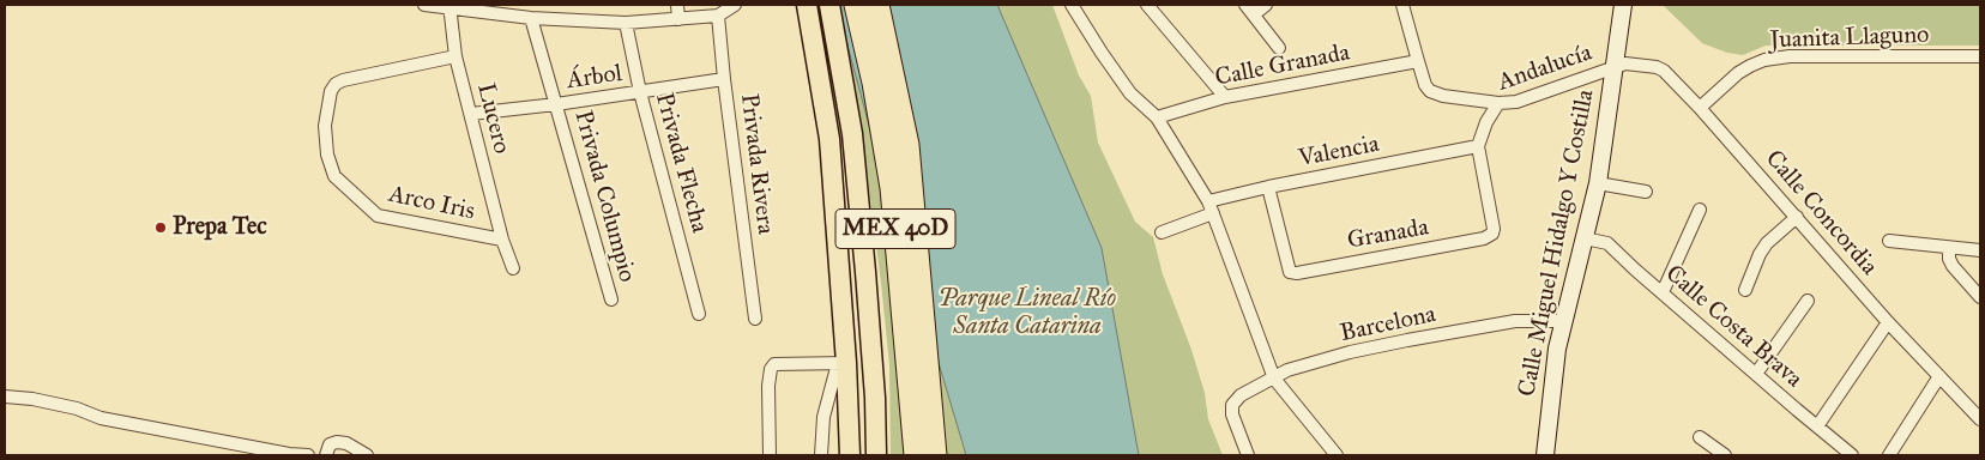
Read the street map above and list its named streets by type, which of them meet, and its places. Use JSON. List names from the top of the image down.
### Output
{
  "streets": {
    "highway": ["MEX 40D"],
    "street": [
      "Juanita Llaguno",
      "Calle Granada",
      "Andalucía",
      "Árbol",
      "Lucero",
      "Valencia",
      "Privada Flecha",
      "Privada Rivera",
      "Privada Columpio",
      "Arco Iris",
      "Calle Concordia",
      "Granada",
      "Calle Miguel Hidalgo Y Costilla",
      "Barcelona",
      "Calle Costa Brava"
    ]
  },
  "crossings": [
    ["Juanita Llaguno", "Calle Concordia"],
    ["Andalucía", "Valencia"],
    ["Andalucía", "Calle Concordia"],
    ["Andalucía", "Granada"],
    ["Andalucía", "Calle Miguel Hidalgo Y Costilla"],
    ["Árbol", "Lucero"],
    ["Árbol", "Privada Flecha"],
    ["Árbol", "Privada Rivera"],
    ["Árbol", "Privada Columpio"],
    ["Lucero", "Arco Iris"],
    ["Valencia", "Granada"],
    ["Calle Concordia", "Calle Miguel Hidalgo Y Costilla"],
    ["Calle Miguel Hidalgo Y Costilla", "Barcelona"],
    ["Calle Miguel Hidalgo Y Costilla", "Calle Costa Brava"]
  ],
  "parks": ["Parque Lineal Río Santa Catarina"],
  "places": ["Prepa Tec"]
}
